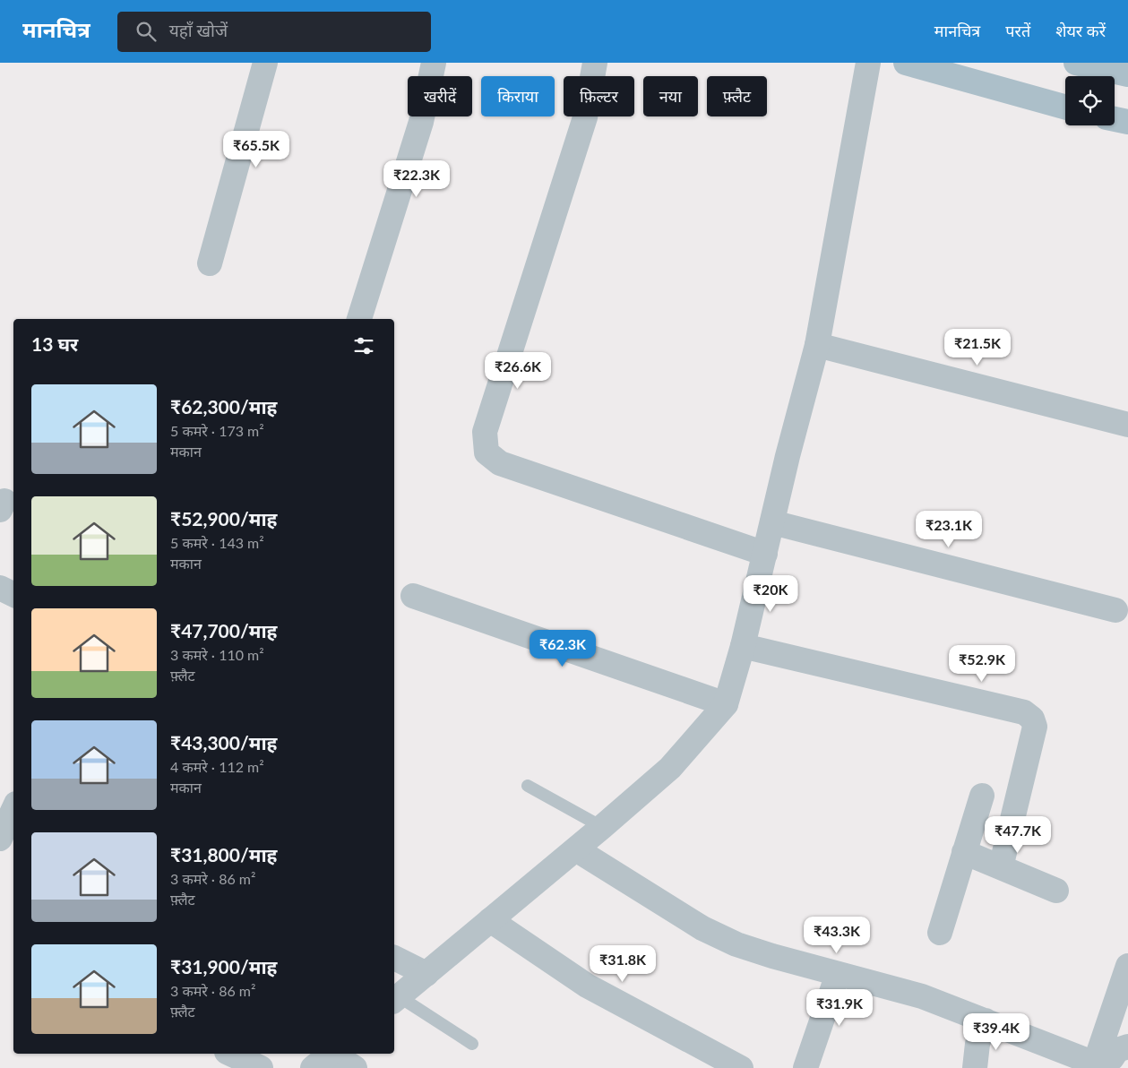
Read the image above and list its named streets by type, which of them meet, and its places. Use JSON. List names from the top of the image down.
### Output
{
  "page": {
    "header": "मानचित्र",
    "search": "यहाँ खोजें",
    "nav": ["मानचित्र", "परतें", "शेयर करें"],
    "chip": [
      "खरीदें",
      "किराया",
      "फ़िल्टर",
      "नया",
      "फ़्लैट"
    ],
    "price": [
      "₹65.5K",
      "₹22.3K",
      "₹21.5K",
      "₹26.6K",
      "₹23.1K",
      "₹20K",
      "₹62.3K",
      "₹52.9K",
      "₹47.7K",
      "₹43.3K",
      "₹31.8K",
      "₹31.9K",
      "₹39.4K"
    ],
    "heading": "13 घर",
    "list": [
      {
        "name": "₹62,300/माह",
        "note": "5 कमरे · 173 m² · मकान"
      },
      {
        "name": "₹52,900/माह",
        "note": "5 कमरे · 143 m² · मकान"
      },
      {
        "name": "₹47,700/माह",
        "note": "3 कमरे · 110 m² · फ़्लैट"
      },
      {
        "name": "₹43,300/माह",
        "note": "4 कमरे · 112 m² · मकान"
      },
      {
        "name": "₹31,800/माह",
        "note": "3 कमरे · 86 m² · फ़्लैट"
      },
      {
        "name": "₹31,900/माह",
        "note": "3 कमरे · 86 m² · फ़्लैट"
      }
    ]
  }
}
